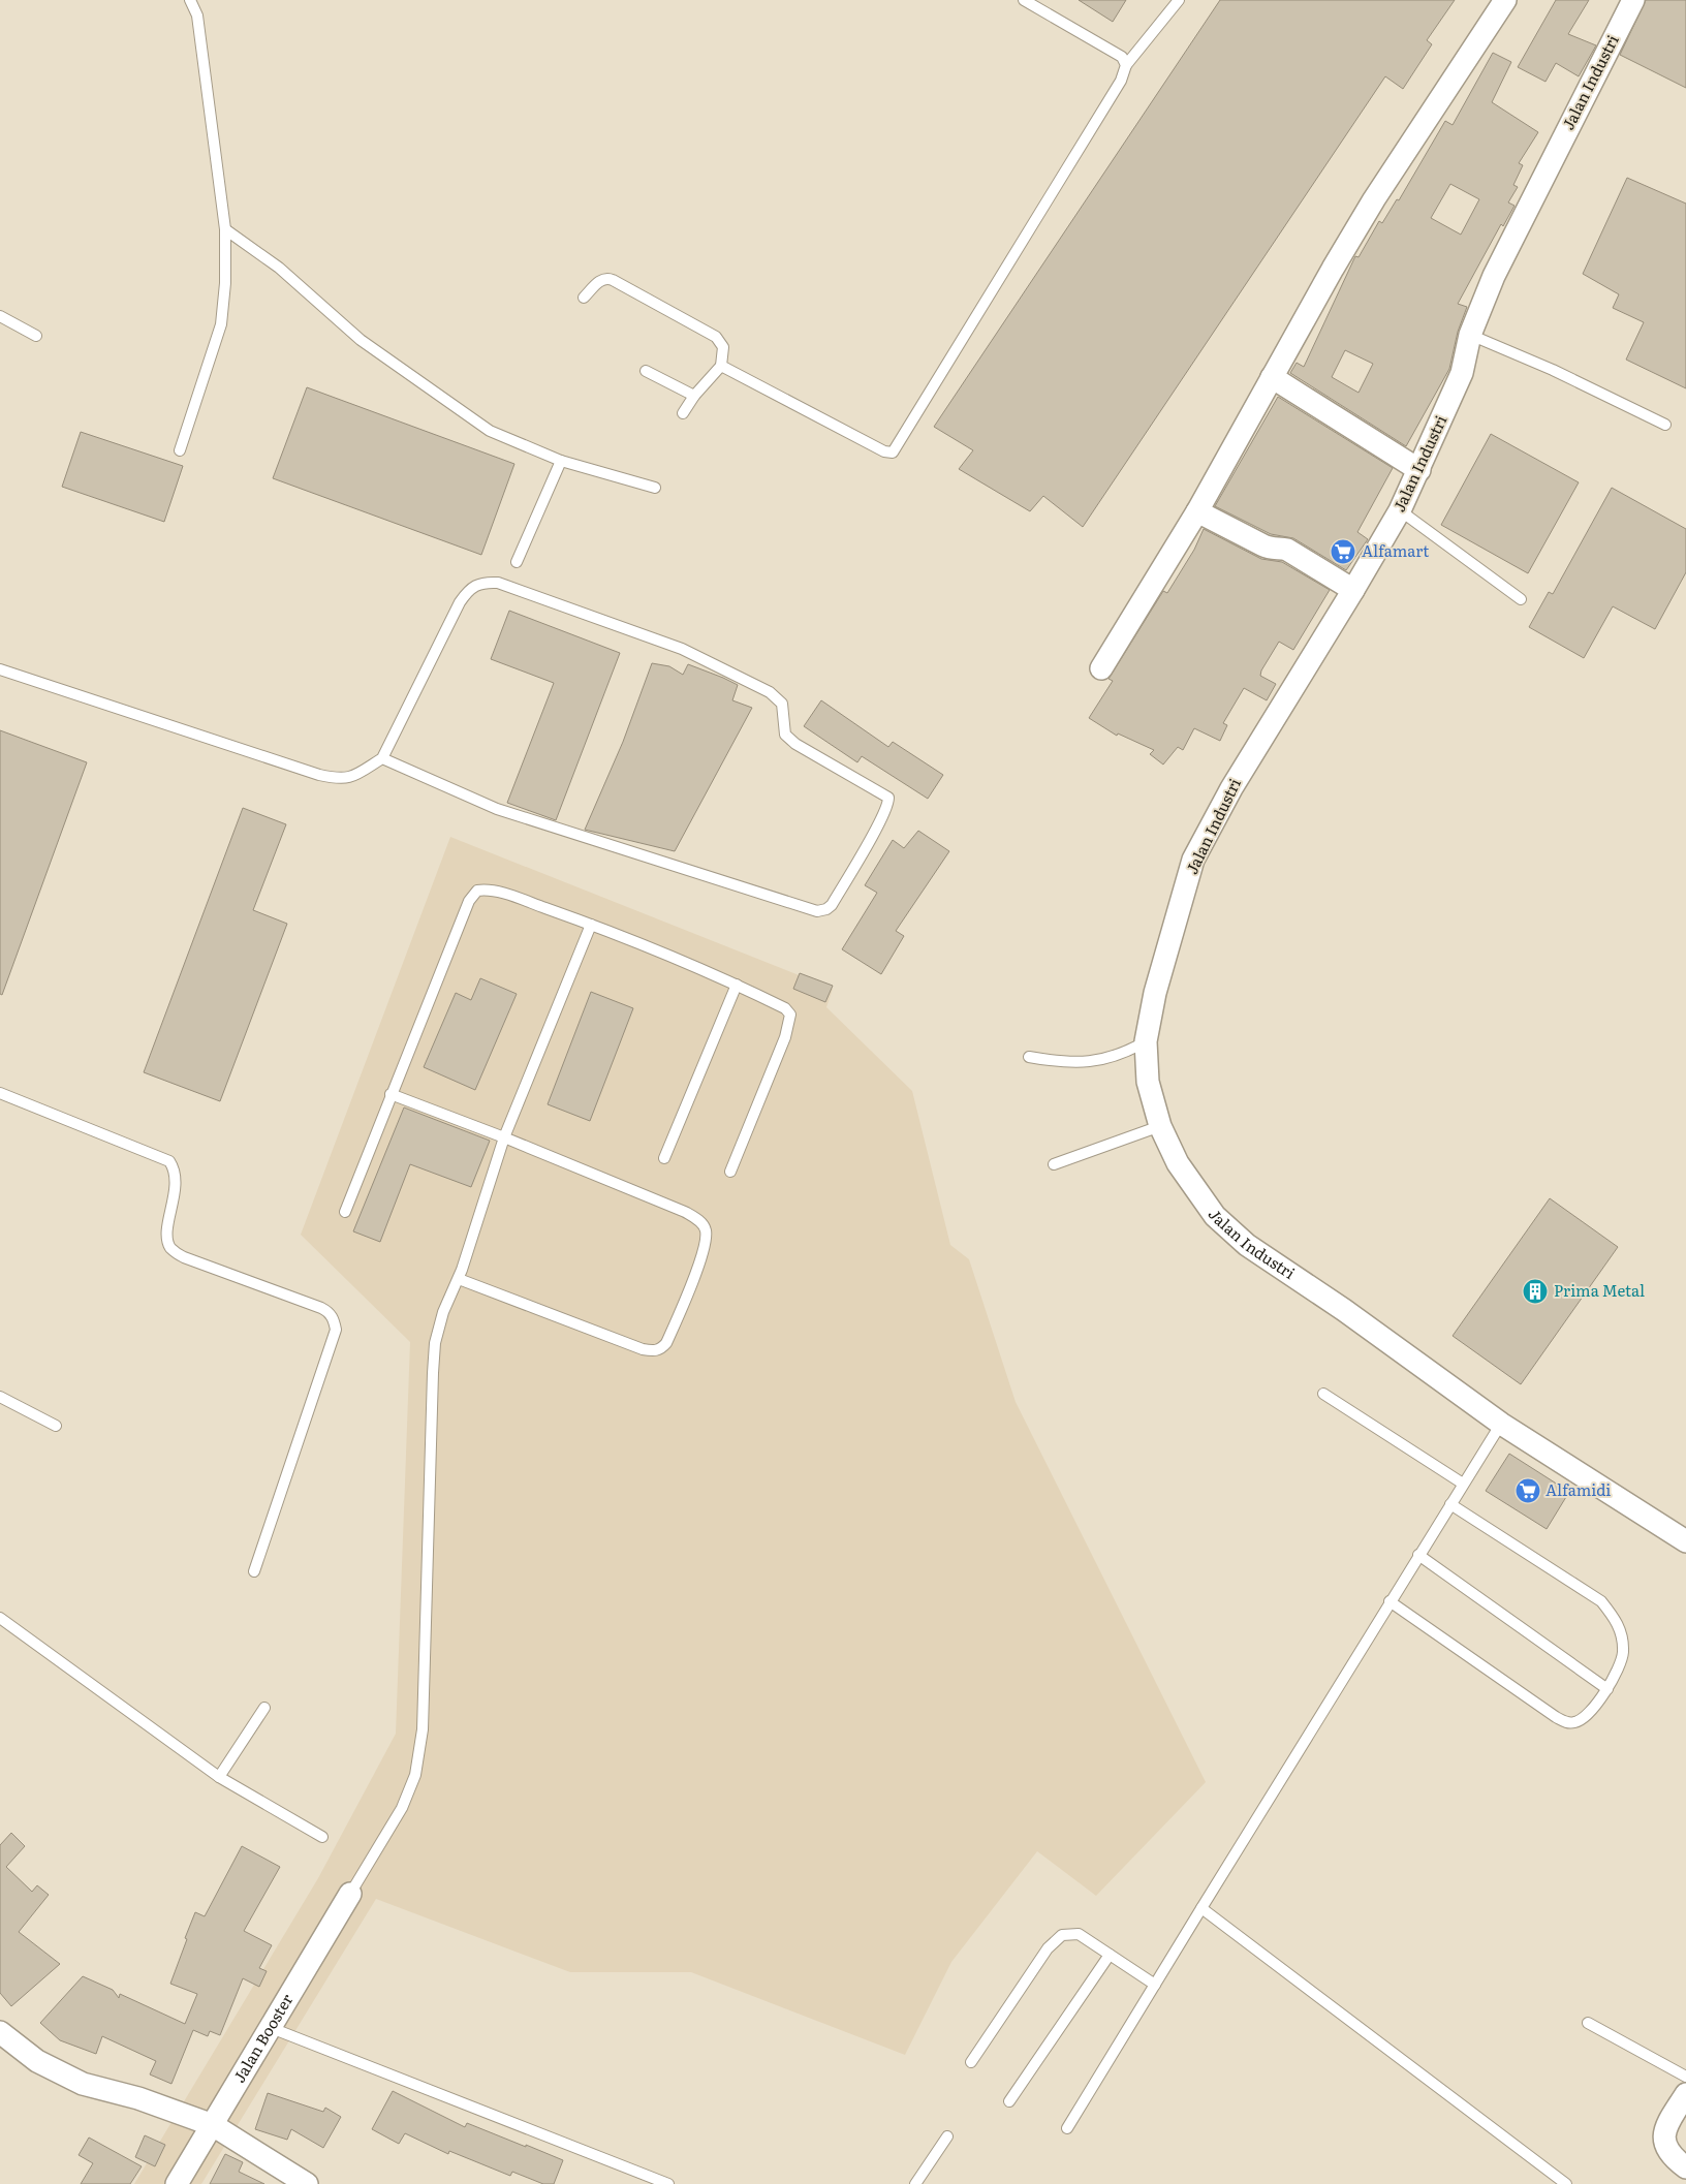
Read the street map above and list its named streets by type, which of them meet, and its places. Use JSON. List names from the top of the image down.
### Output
{
  "streets": {
    "street": ["Jalan Industri", "Jalan Booster"]
  },
  "places": {
    "supermarket": ["Alfamart", "Alfamidi"],
    "building": ["Prima Metal"]
  }
}
